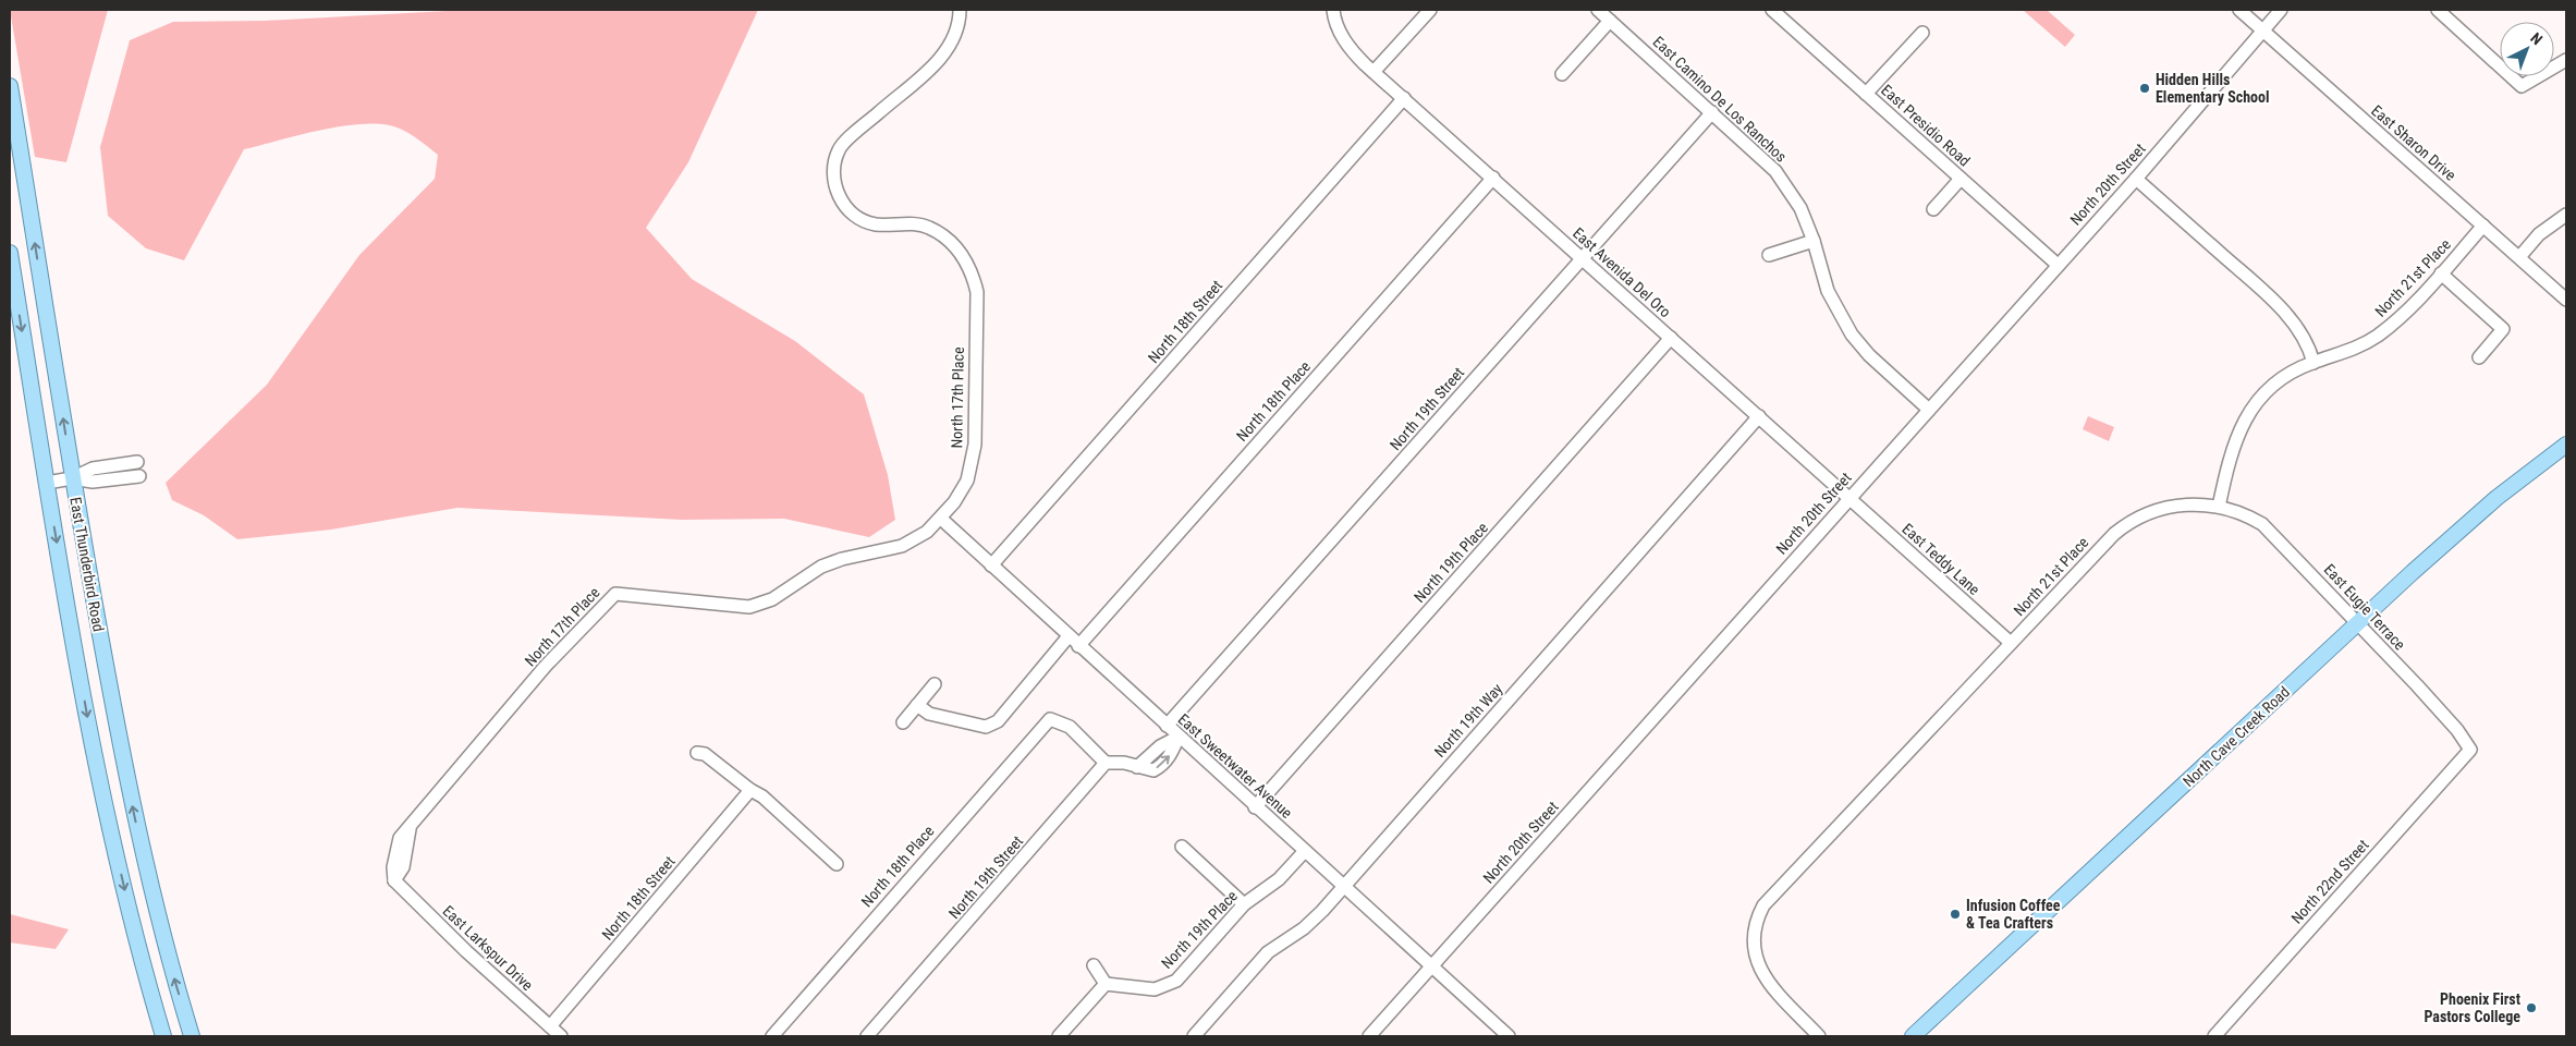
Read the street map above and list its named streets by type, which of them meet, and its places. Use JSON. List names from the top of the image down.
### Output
{
  "streets": {
    "main road": ["East Thunderbird Road", "North Cave Creek Road"],
    "street": [
      "East Camino De Los Ranchos",
      "East Presidio Road",
      "East Sharon Drive",
      "North 20th Street",
      "East Avenida Del Oro",
      "North 21st Place",
      "North 18th Street",
      "North 17th Place",
      "North 18th Place",
      "North 19th Street",
      "East Teddy Lane",
      "North 19th Place",
      "East Eugie Terrace",
      "North 19th Way",
      "East Sweetwater Avenue",
      "North 22nd Street",
      "East Larkspur Drive"
    ]
  },
  "crossings": [
    ["East Camino De Los Ranchos", "North 20th Street"],
    ["East Camino De Los Ranchos", "North 19th Street"],
    ["East Presidio Road", "North 20th Street"],
    ["East Sharon Drive", "North 20th Street"],
    ["East Sharon Drive", "North 21st Place"],
    ["North 20th Street", "East Avenida Del Oro"],
    ["North 20th Street", "East Teddy Lane"],
    ["North 20th Street", "East Sweetwater Avenue"],
    ["East Avenida Del Oro", "North 18th Street"],
    ["East Avenida Del Oro", "North 18th Place"],
    ["East Avenida Del Oro", "North 19th Street"],
    ["East Avenida Del Oro", "East Teddy Lane"],
    ["East Avenida Del Oro", "North 19th Place"],
    ["East Avenida Del Oro", "North 19th Way"],
    ["North 21st Place", "East Teddy Lane"],
    ["North 21st Place", "East Eugie Terrace"],
    ["North 18th Street", "East Sweetwater Avenue"],
    ["North 18th Street", "East Larkspur Drive"],
    ["North 17th Place", "East Sweetwater Avenue"],
    ["North 17th Place", "East Larkspur Drive"],
    ["North 18th Place", "North 19th Street"],
    ["North 18th Place", "East Sweetwater Avenue"],
    ["North 19th Street", "East Sweetwater Avenue"],
    ["North 19th Place", "East Sweetwater Avenue"],
    ["East Eugie Terrace", "North Cave Creek Road"],
    ["East Eugie Terrace", "North 22nd Street"],
    ["North 19th Way", "East Sweetwater Avenue"]
  ],
  "places": ["Hidden Hills Elementary School", "Infusion Coffee & Tea Crafters", "Phoenix First Pastors College"],
  "north": "top right"
}
